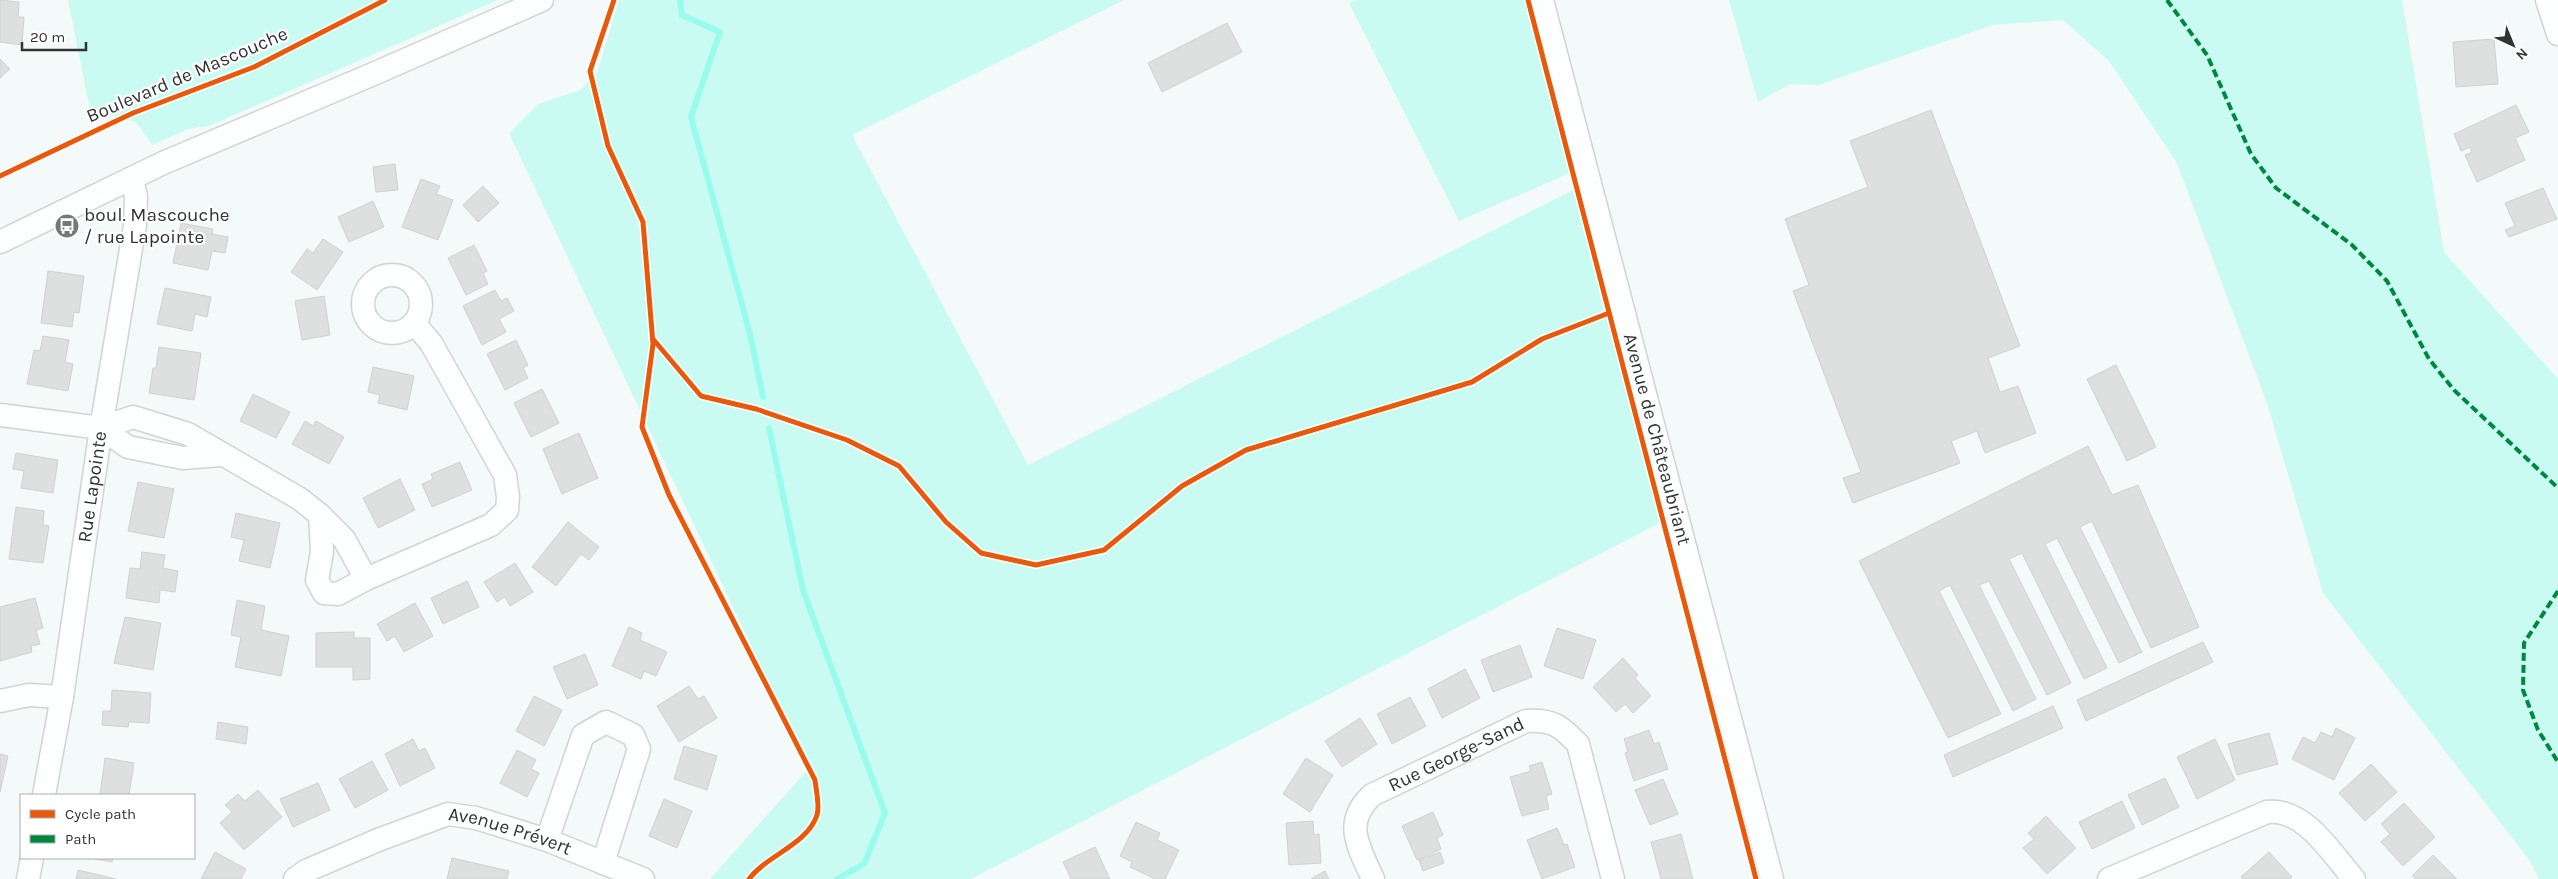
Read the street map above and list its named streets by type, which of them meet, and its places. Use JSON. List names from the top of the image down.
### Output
{
  "streets": {
    "street": [
      "Avenue de Châteaubriant",
      "Rue Lapointe",
      "Rue George-Sand",
      "Avenue Prévert"
    ],
    "cycle path": ["Boulevard de Mascouche"]
  },
  "places": {
    "bus stop": ["boul. Mascouche / rue Lapointe"]
  },
  "legend": ["Cycle path", "Path"],
  "scale_bar": "20 m",
  "north": "bottom right"
}
